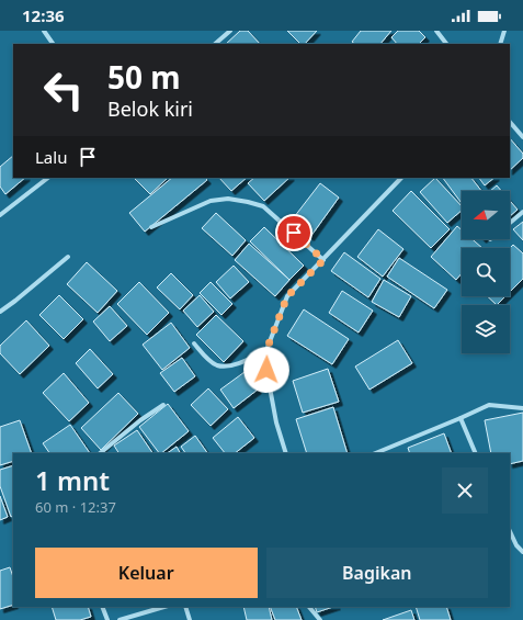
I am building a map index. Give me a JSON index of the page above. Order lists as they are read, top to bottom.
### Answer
{
  "north": "left",
  "page": {
    "status": "12:36",
    "turn": ["50 m", "Belok kiri"],
    "then": "Lalu",
    "heading": ["1 mnt", "60 m · 12:37"],
    "buttons": ["Keluar", "Bagikan"]
  }
}
